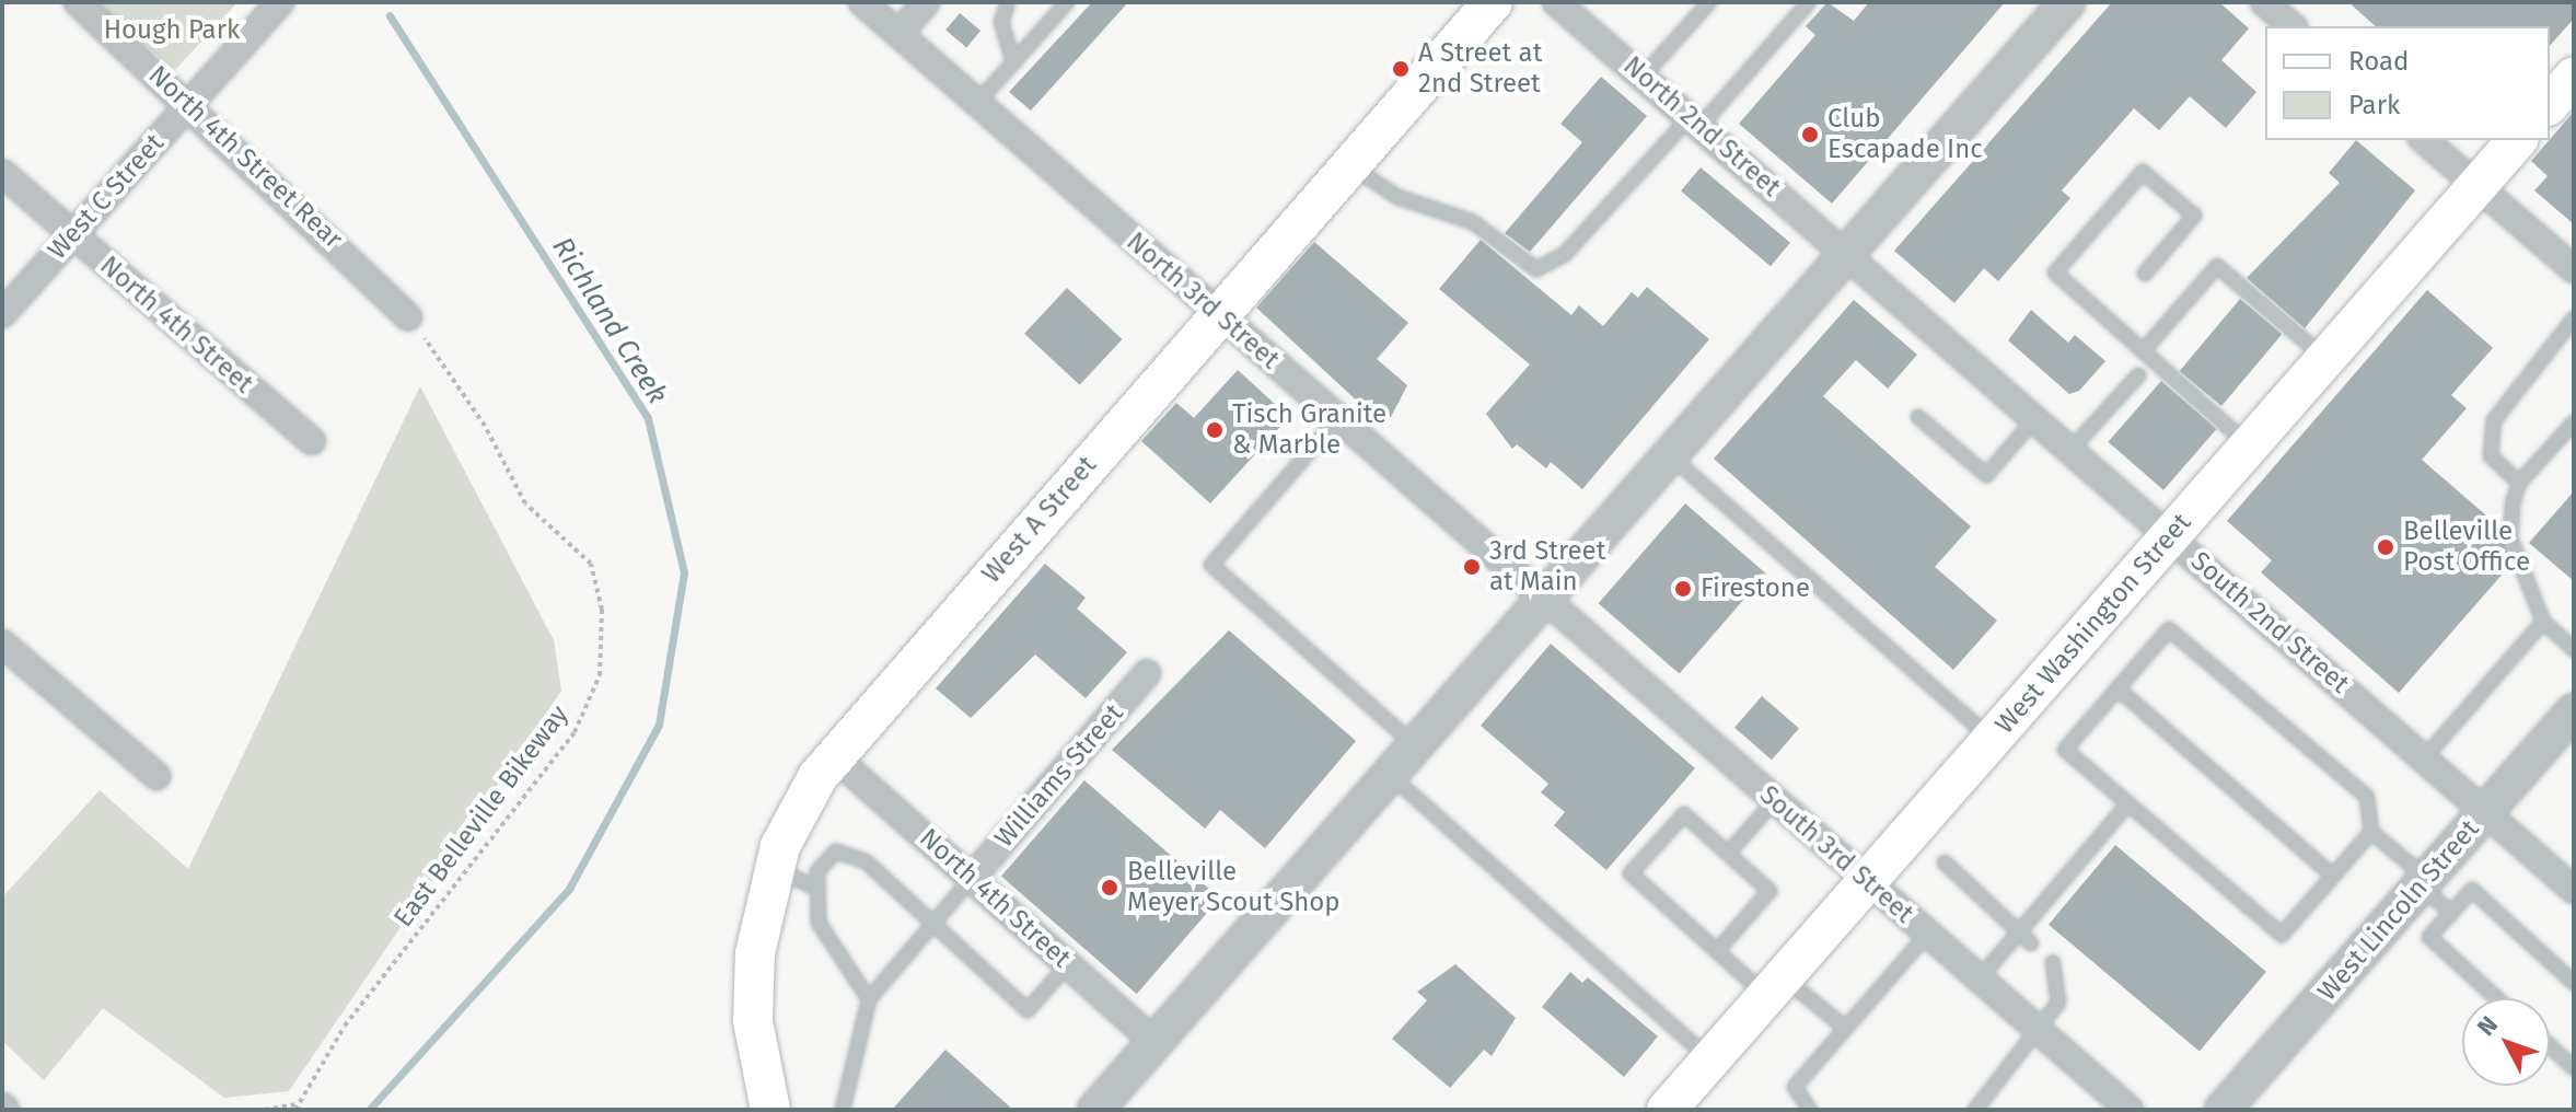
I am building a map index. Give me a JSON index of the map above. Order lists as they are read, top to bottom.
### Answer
{
  "streets": {
    "main road": ["West A Street", "West Washington Street"],
    "street": [
      "North 2nd Street",
      "North 4th Street Rear",
      "West C Street",
      "North 3rd Street",
      "North 4th Street",
      "South 2nd Street",
      "Williams Street",
      "South 3rd Street",
      "West Lincoln Street"
    ],
    "path": ["East Belleville Bikeway"]
  },
  "crossings": [
    ["North 2nd Street", "South 2nd Street"],
    ["North 4th Street Rear", "West C Street"],
    ["North 4th Street Rear", "East Belleville Bikeway"],
    ["West C Street", "North 4th Street"],
    ["North 3rd Street", "West A Street"],
    ["North 3rd Street", "South 3rd Street"],
    ["North 4th Street", "West A Street"],
    ["North 4th Street", "Williams Street"],
    ["South 2nd Street", "West Washington Street"],
    ["South 2nd Street", "West Lincoln Street"],
    ["West Washington Street", "South 3rd Street"]
  ],
  "water": ["Richland Creek"],
  "parks": ["Hough Park"],
  "places": [
    "A Street at 2nd Street",
    "Club Escapade Inc",
    "Tisch Granite & Marble",
    "Belleville Post Office",
    "3rd Street at Main",
    "Firestone",
    "Belleville Meyer Scout Shop"
  ],
  "legend": ["Road", "Park"],
  "north": "top left"
}
